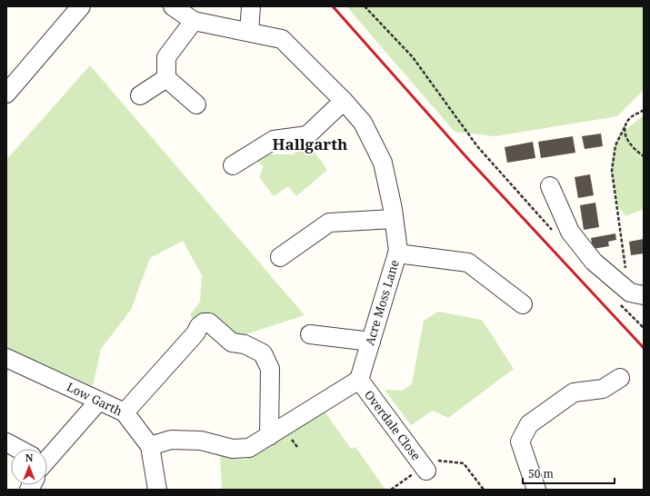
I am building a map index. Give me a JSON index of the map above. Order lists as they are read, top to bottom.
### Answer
{
  "streets": {
    "street": ["Acre Moss Lane", "Low Garth", "Overdale Close"]
  },
  "crossings": [
    ["Acre Moss Lane", "Overdale Close"]
  ],
  "districts": ["Hallgarth"],
  "scale_bar": "50 m",
  "north": "top"
}
